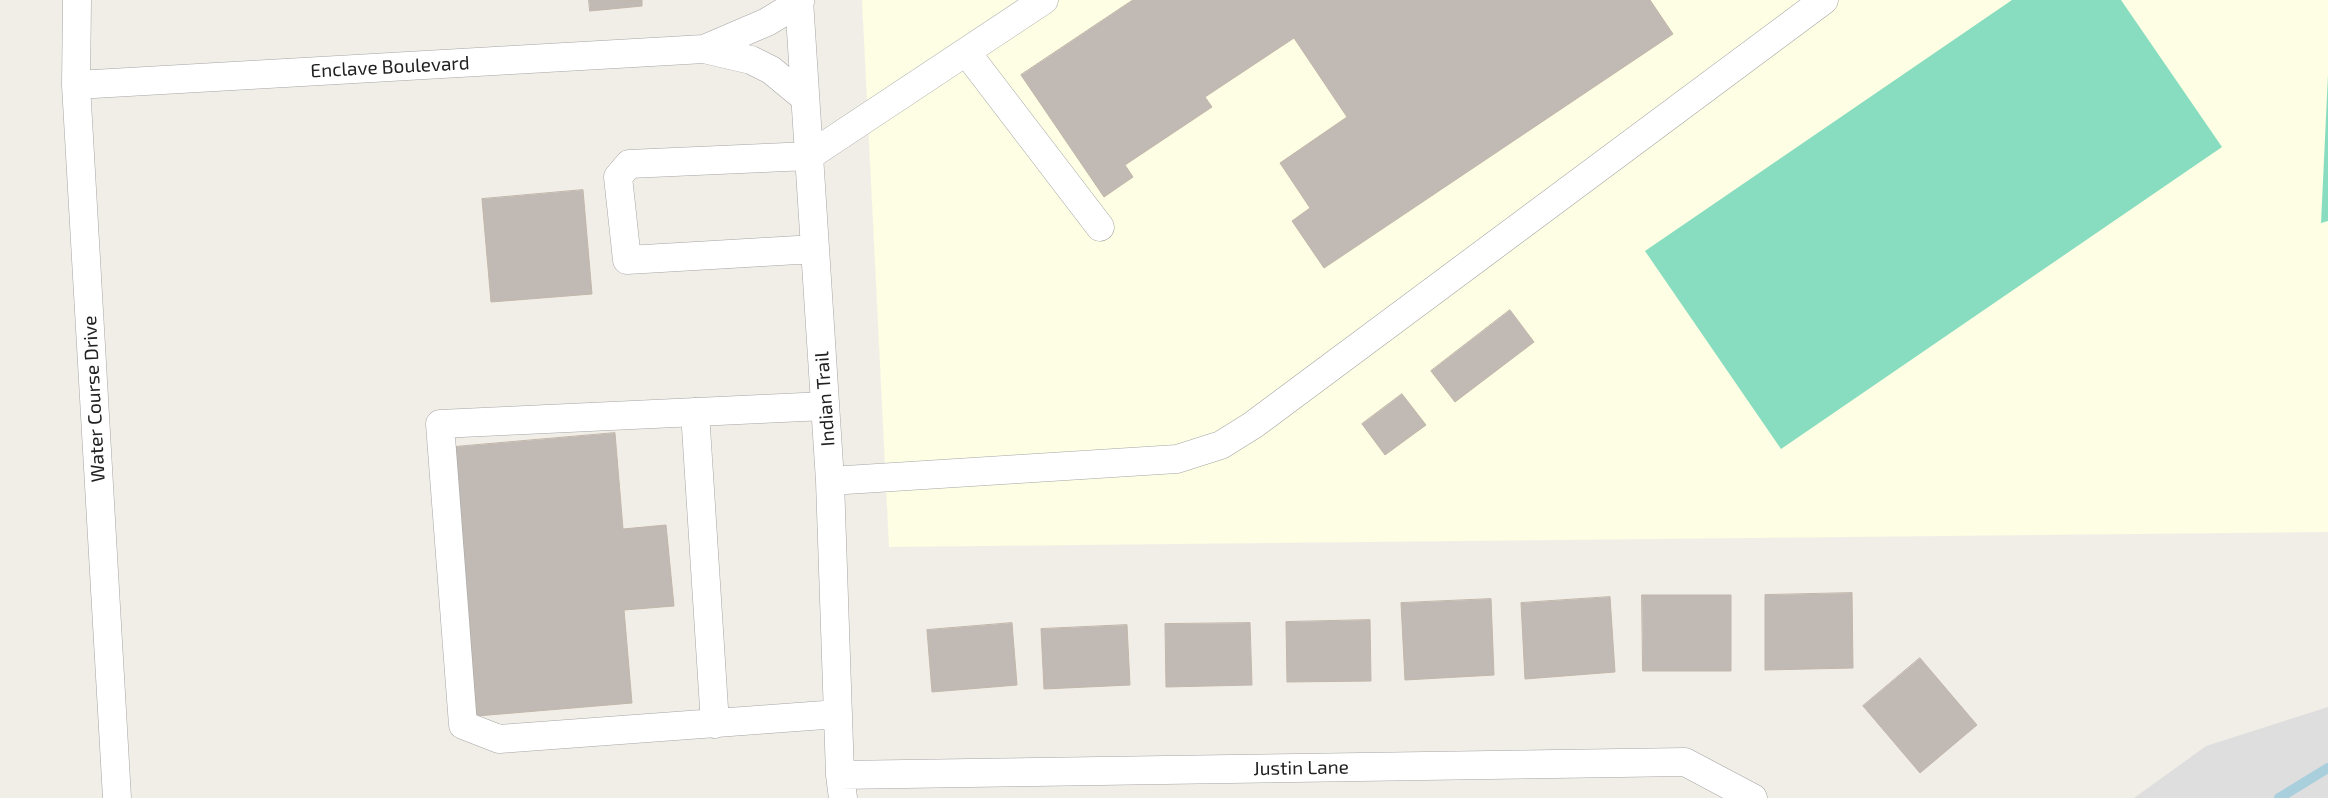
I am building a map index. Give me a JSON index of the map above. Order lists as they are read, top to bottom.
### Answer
{
  "streets": {
    "street": [
      "Enclave Boulevard",
      "Water Course Drive",
      "Indian Trail",
      "Justin Lane"
    ]
  },
  "crossings": [
    ["Enclave Boulevard", "Water Course Drive"],
    ["Enclave Boulevard", "Indian Trail"],
    ["Indian Trail", "Justin Lane"]
  ]
}
